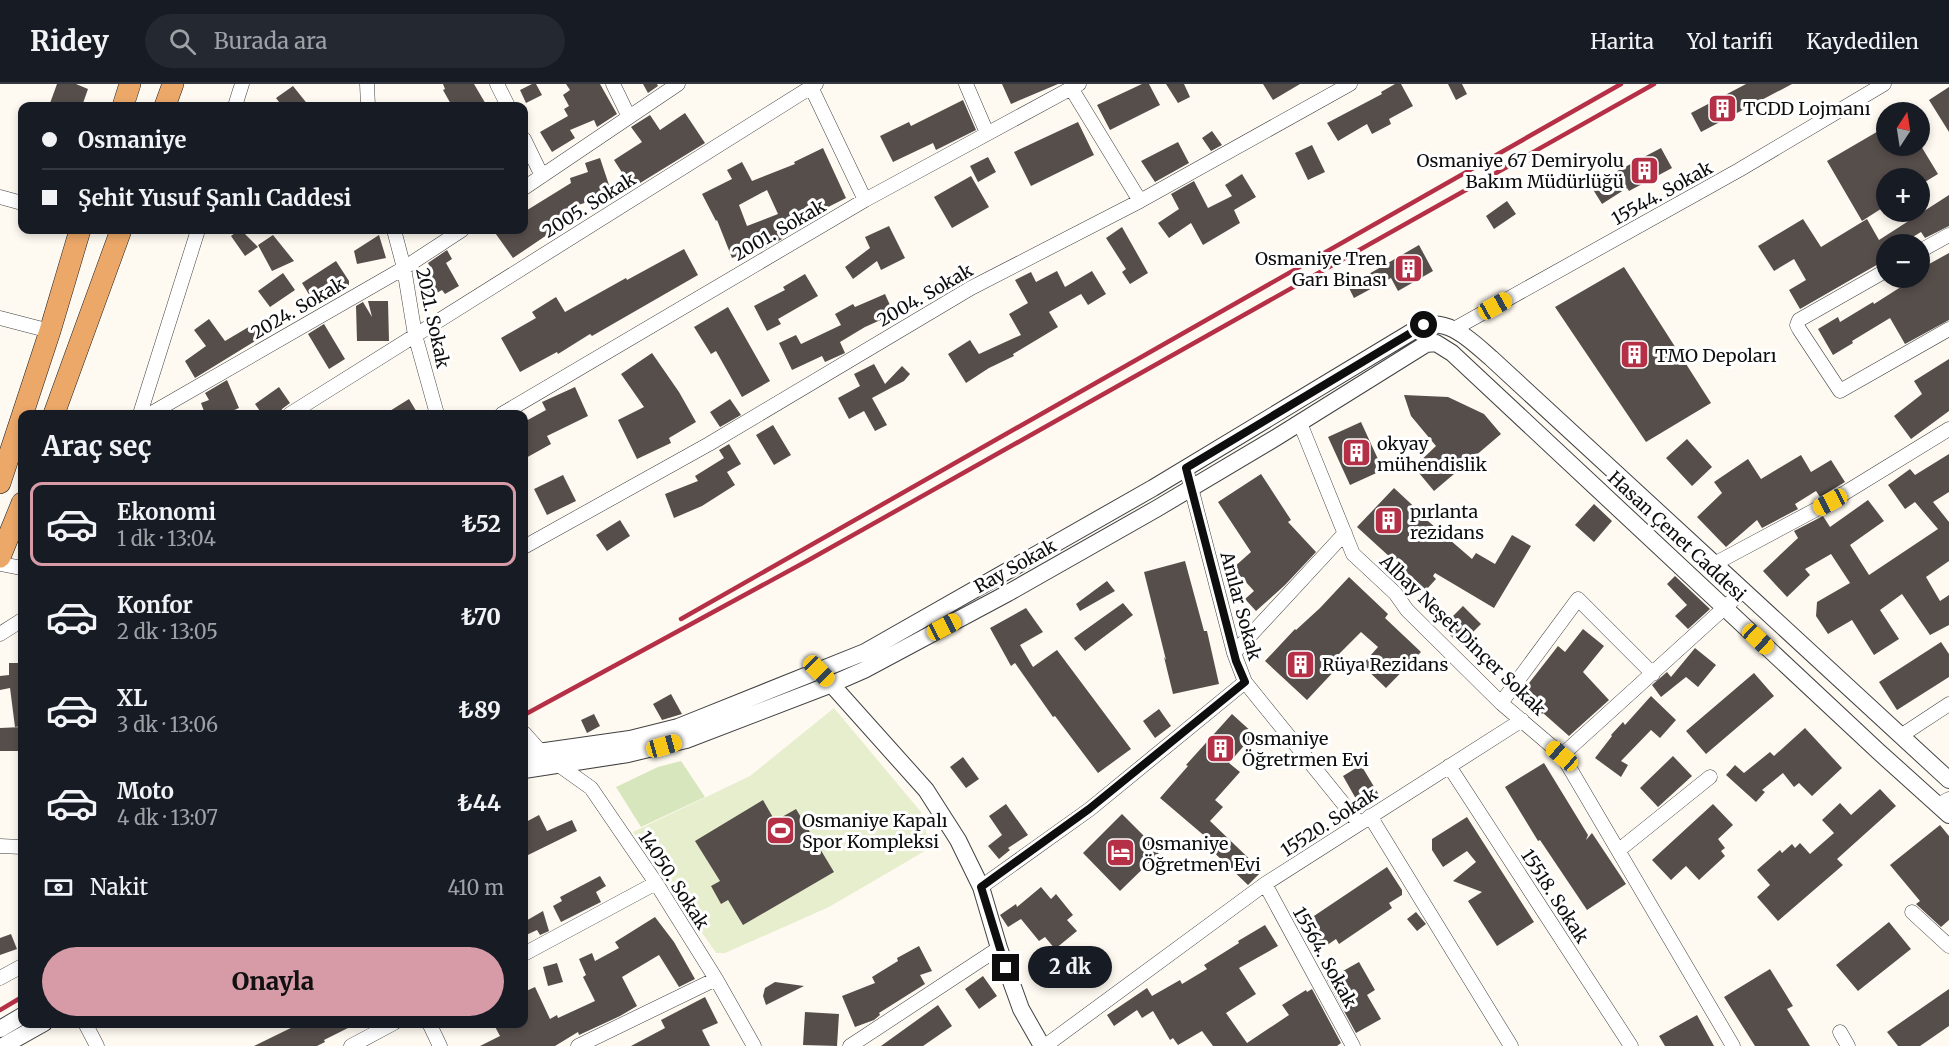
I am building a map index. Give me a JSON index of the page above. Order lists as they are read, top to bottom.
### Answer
{
  "streets": {
    "street": [
      "15544. Sokak",
      "2005. Sokak",
      "2001. Sokak",
      "2004. Sokak",
      "2024. Sokak",
      "2021. Sokak",
      "Hasan Çenet Caddesi",
      "Ray Sokak",
      "Anılar Sokak",
      "Albay Neşet Dinçer Sokak",
      "15520. Sokak",
      "14050. Sokak",
      "15518. Sokak",
      "15564. Sokak"
    ]
  },
  "crossings": [
    ["2005. Sokak", "2021. Sokak"],
    ["2024. Sokak", "2021. Sokak"],
    ["Hasan Çenet Caddesi", "Ray Sokak"],
    ["Ray Sokak", "Anılar Sokak"],
    ["Ray Sokak", "Albay Neşet Dinçer Sokak"],
    ["Ray Sokak", "14050. Sokak"],
    ["Anılar Sokak", "15520. Sokak"],
    ["Albay Neşet Dinçer Sokak", "15520. Sokak"],
    ["15520. Sokak", "15518. Sokak"],
    ["15520. Sokak", "15564. Sokak"]
  ],
  "places": {
    "building": [
      "TCDD Lojmanı",
      "Osmaniye 67 Demiryolu Bakım Müdürlüğü",
      "Osmaniye Tren Garı Binası",
      "TMO Depoları",
      "okyay mühendislik",
      "pırlanta rezidans",
      "Rüya Rezidans",
      "Osmaniye Öğretrmen Evi"
    ],
    "sports": ["Osmaniye Kapalı Spor Kompleksi"],
    "hotel": ["Osmaniye Öğretmen Evi"]
  },
  "north": "top",
  "page": {
    "header": "Ridey",
    "search": "Burada ara",
    "nav": ["Harita", "Yol tarifi", "Kaydedilen"],
    "map_buttons": ["+", "−"],
    "banner": ["Osmaniye", "Şehit Yusuf Şanlı Caddesi"],
    "heading": "Araç seç",
    "list": [
      {
        "name": "Ekonomi",
        "note": "1 dk · 13:04",
        "value": "₺52"
      },
      {
        "name": "Konfor",
        "note": "2 dk · 13:05",
        "value": "₺70"
      },
      {
        "name": "XL",
        "note": "3 dk · 13:06",
        "value": "₺89"
      },
      {
        "name": "Moto",
        "note": "4 dk · 13:07",
        "value": "₺44"
      }
    ],
    "pay": ["Nakit", "410 m"],
    "buttons": "Onayla",
    "bubble": "2 dk"
  }
}
